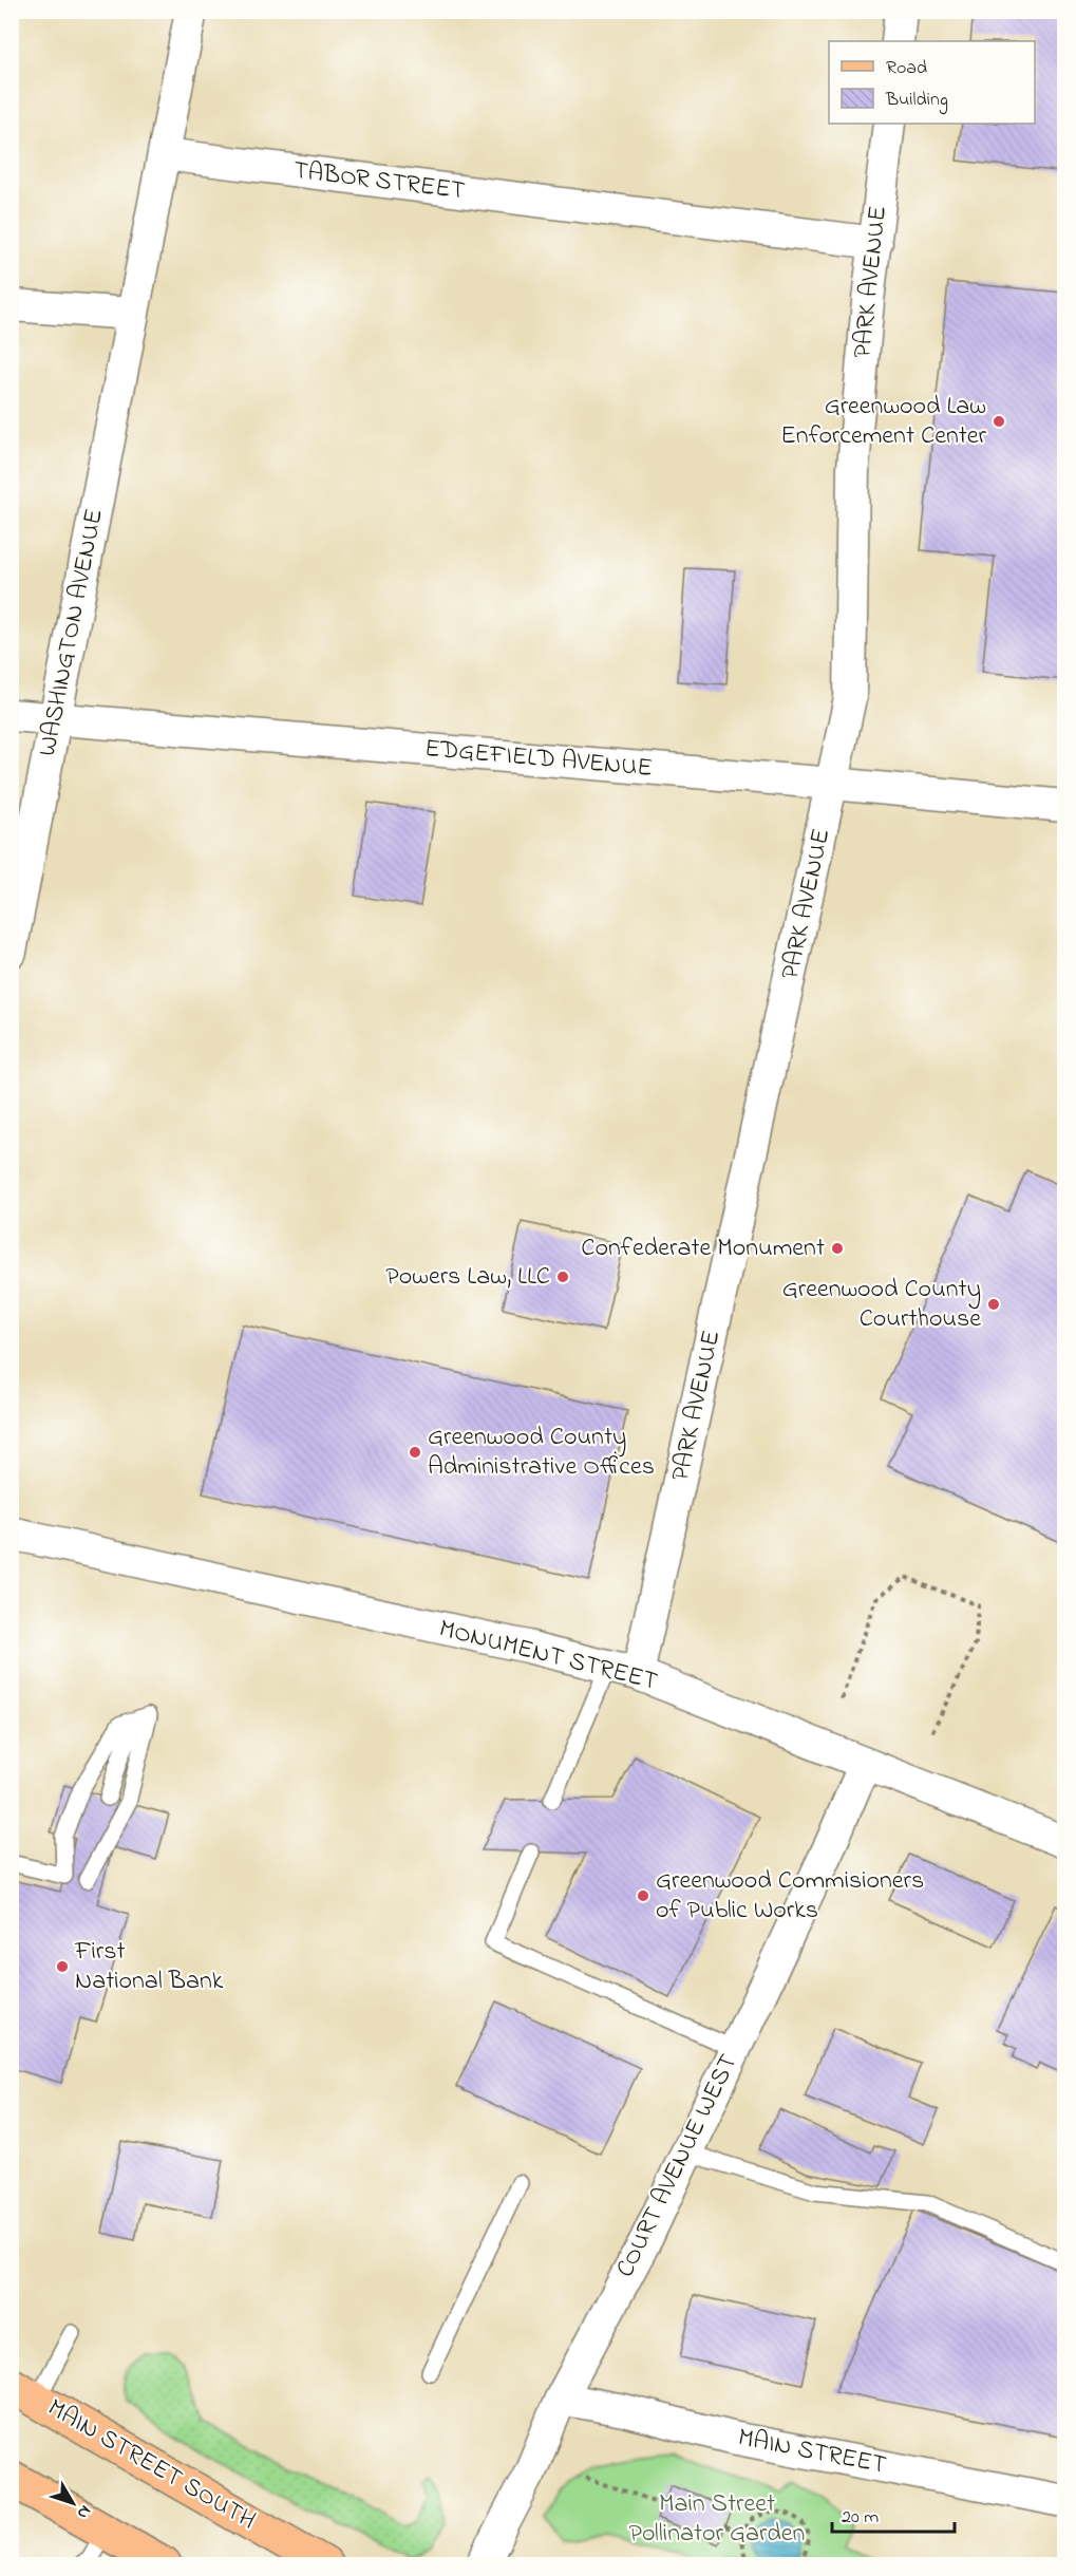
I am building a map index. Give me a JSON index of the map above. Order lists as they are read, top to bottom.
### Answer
{
  "streets": {
    "main road": ["MAIN STREET SOUTH"],
    "street": [
      "TABOR STREET",
      "PARK AVENUE",
      "WASHINGTON AVENUE",
      "EDGEFIELD AVENUE",
      "MONUMENT STREET",
      "COURT AVENUE WEST",
      "MAIN STREET"
    ]
  },
  "crossings": [
    ["TABOR STREET", "PARK AVENUE"],
    ["PARK AVENUE", "EDGEFIELD AVENUE"],
    ["PARK AVENUE", "MONUMENT STREET"],
    ["WASHINGTON AVENUE", "EDGEFIELD AVENUE"],
    ["MONUMENT STREET", "COURT AVENUE WEST"],
    ["COURT AVENUE WEST", "MAIN STREET"]
  ],
  "parks": ["Main Street Pollinator Garden"],
  "places": [
    "Greenwood Law Enforcement Center",
    "Confederate Monument",
    "Powers Law, LLC",
    "Greenwood County Courthouse",
    "Greenwood County Administrative Offices",
    "Greenwood Commisioners of Public Works",
    "First National Bank"
  ],
  "legend": ["Road", "Building"],
  "scale_bar": "20 m",
  "north": "bottom right"
}
